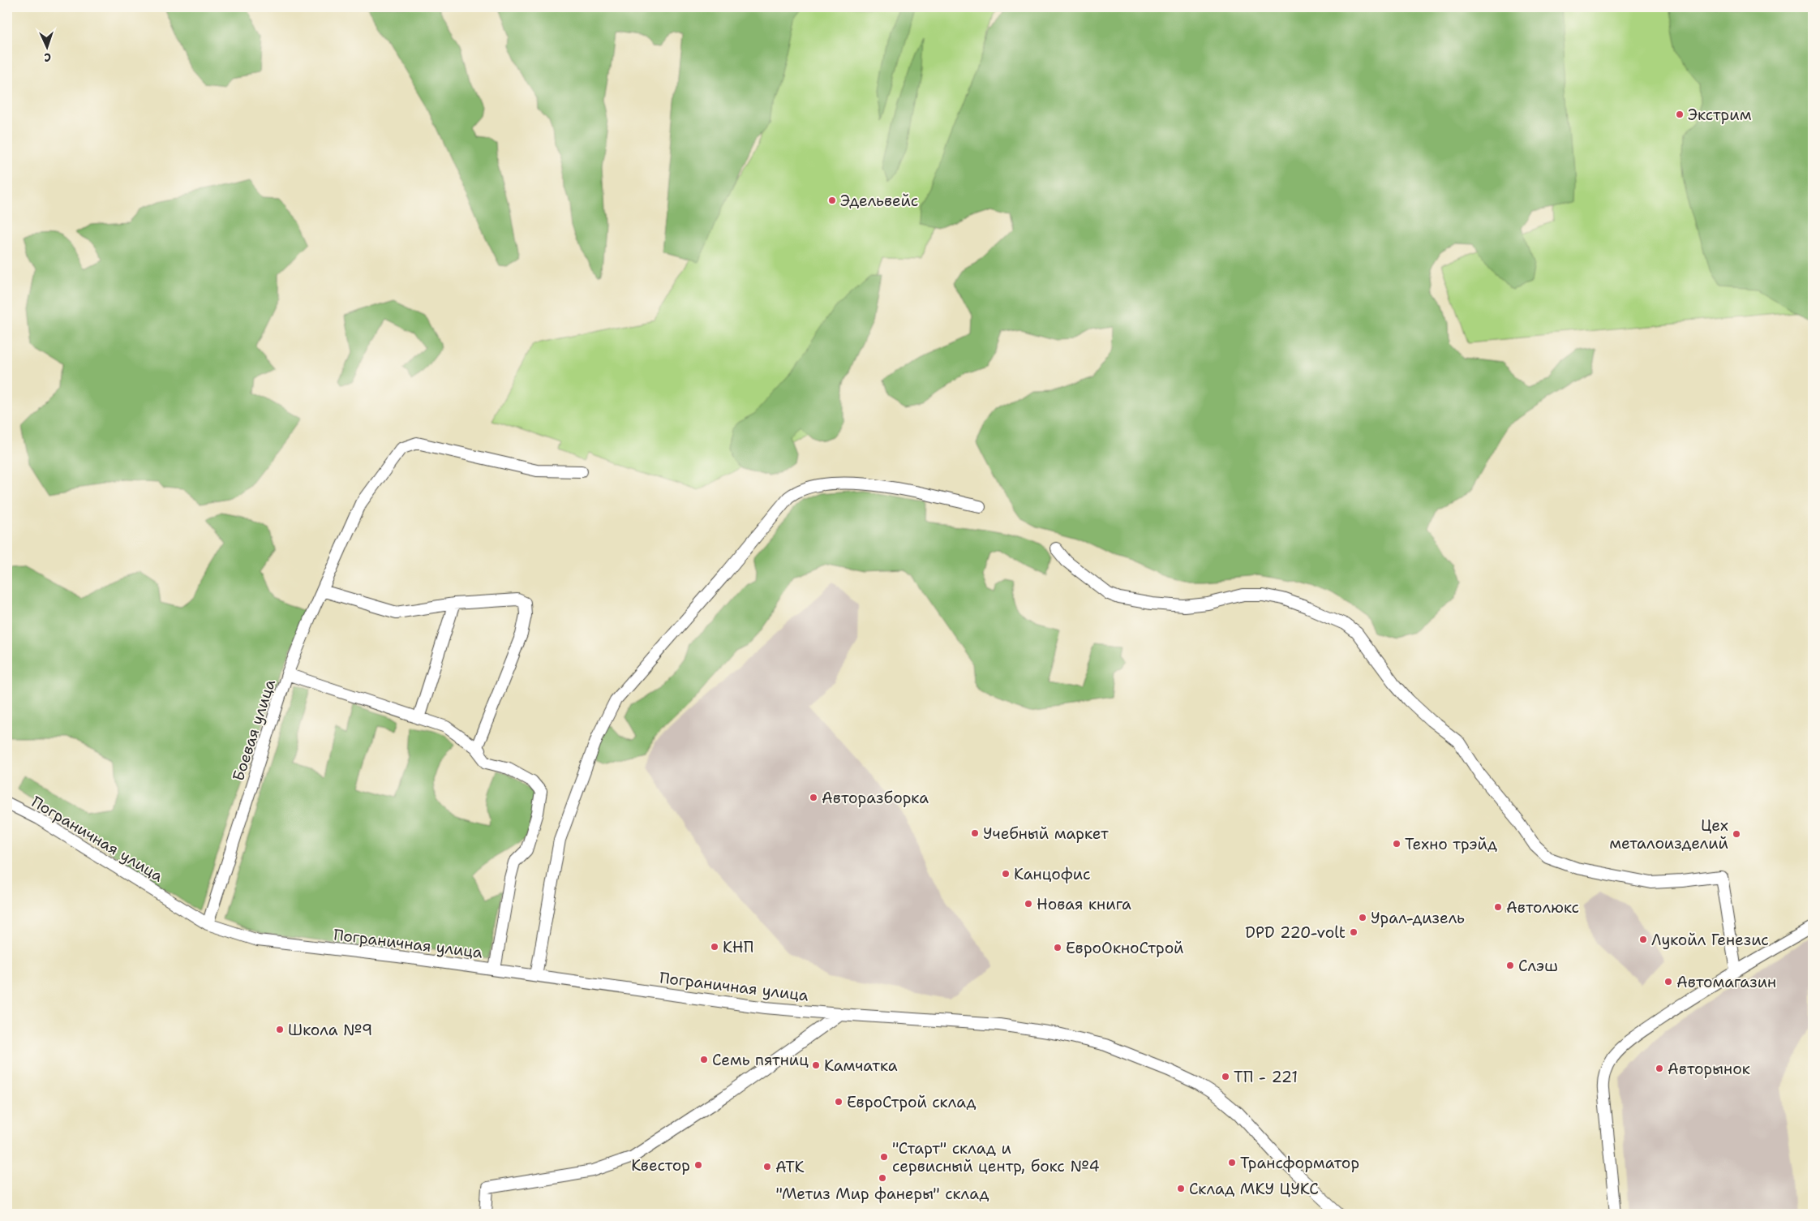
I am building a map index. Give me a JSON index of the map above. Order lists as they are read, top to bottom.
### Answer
{
  "streets": {
    "street": ["Боевая улица", "Пограничная улица"]
  },
  "crossings": [
    ["Боевая улица", "Пограничная улица"]
  ],
  "places": [
    "Экстрим",
    "Эдельвейс",
    "Авторазборка",
    "Учебный маркет",
    "Цех металоизделий",
    "Техно трэйд",
    "Канцофис",
    "Новая книга",
    "Автолюкс",
    "Урал-дизель",
    "DPD 220-volt",
    "Лукойл Генезис",
    "КНП",
    "ЕвроОкноСтрой",
    "Слэш",
    "Автомагазин",
    "Школа №9",
    "Семь пятниц",
    "Камчатка",
    "Авторынок",
    "ТП - 221",
    "ЕвроСтрой склад",
    "\"Старт\" склад и сервисный центр, бокс №4",
    "Трансформатор",
    "Квестор",
    "АТК",
    "\"Метиз Мир фанеры\" склад",
    "Склад МКУ ЦУКС"
  ],
  "north": "bottom"
}
